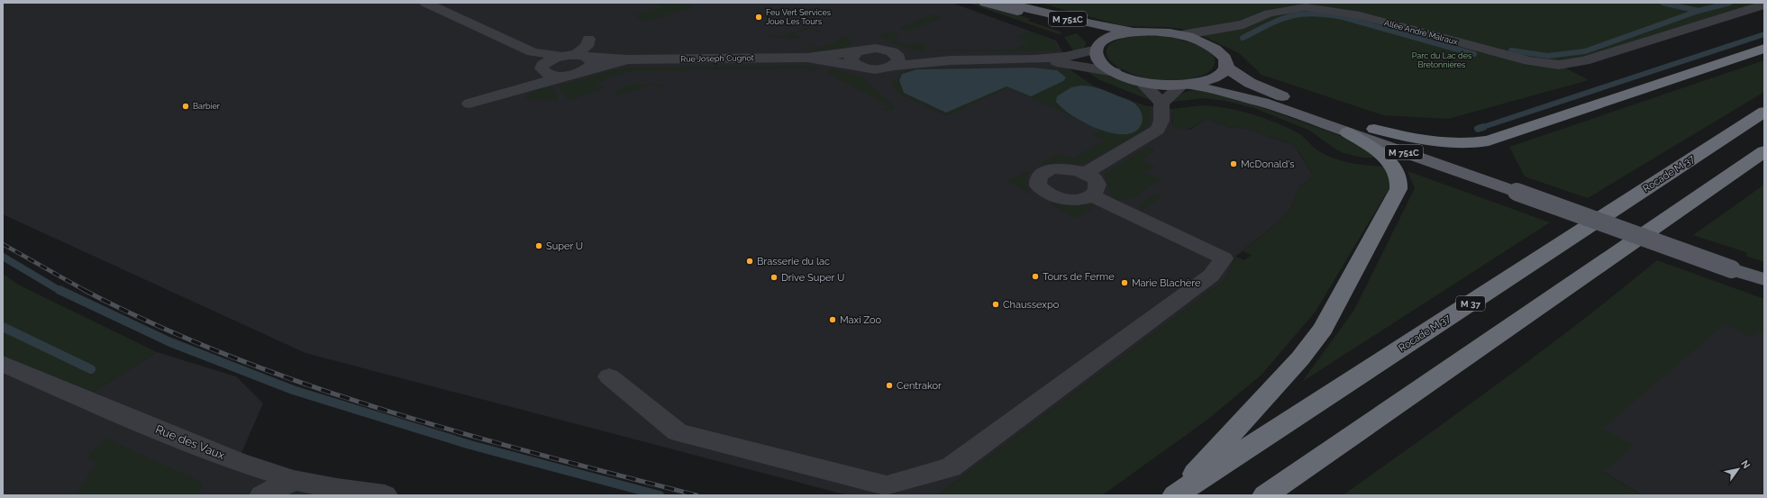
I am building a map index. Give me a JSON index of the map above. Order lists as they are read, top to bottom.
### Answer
{
  "streets": {
    "highway": ["Rocade M 37", "M 37"],
    "main road": ["M 751C"],
    "street": ["Allée André Malraux", "Rue Joseph Cugnot", "Rue des Vaux"]
  },
  "crossings": [
    ["M 751C", "Allée André Malraux"],
    ["M 751C", "M 37"],
    ["Rocade M 37", "M 37"]
  ],
  "parks": ["Parc du Lac des Bretonnières"],
  "places": [
    "Feu Vert Services Joue Les Tours",
    "Barbier",
    "McDonald's",
    "Super U",
    "Brasserie du lac",
    "Tours de Ferme",
    "Drive Super U",
    "Marie Blachère",
    "Chaussexpo",
    "Maxi Zoo",
    "Centrakor"
  ],
  "north": "top right"
}
